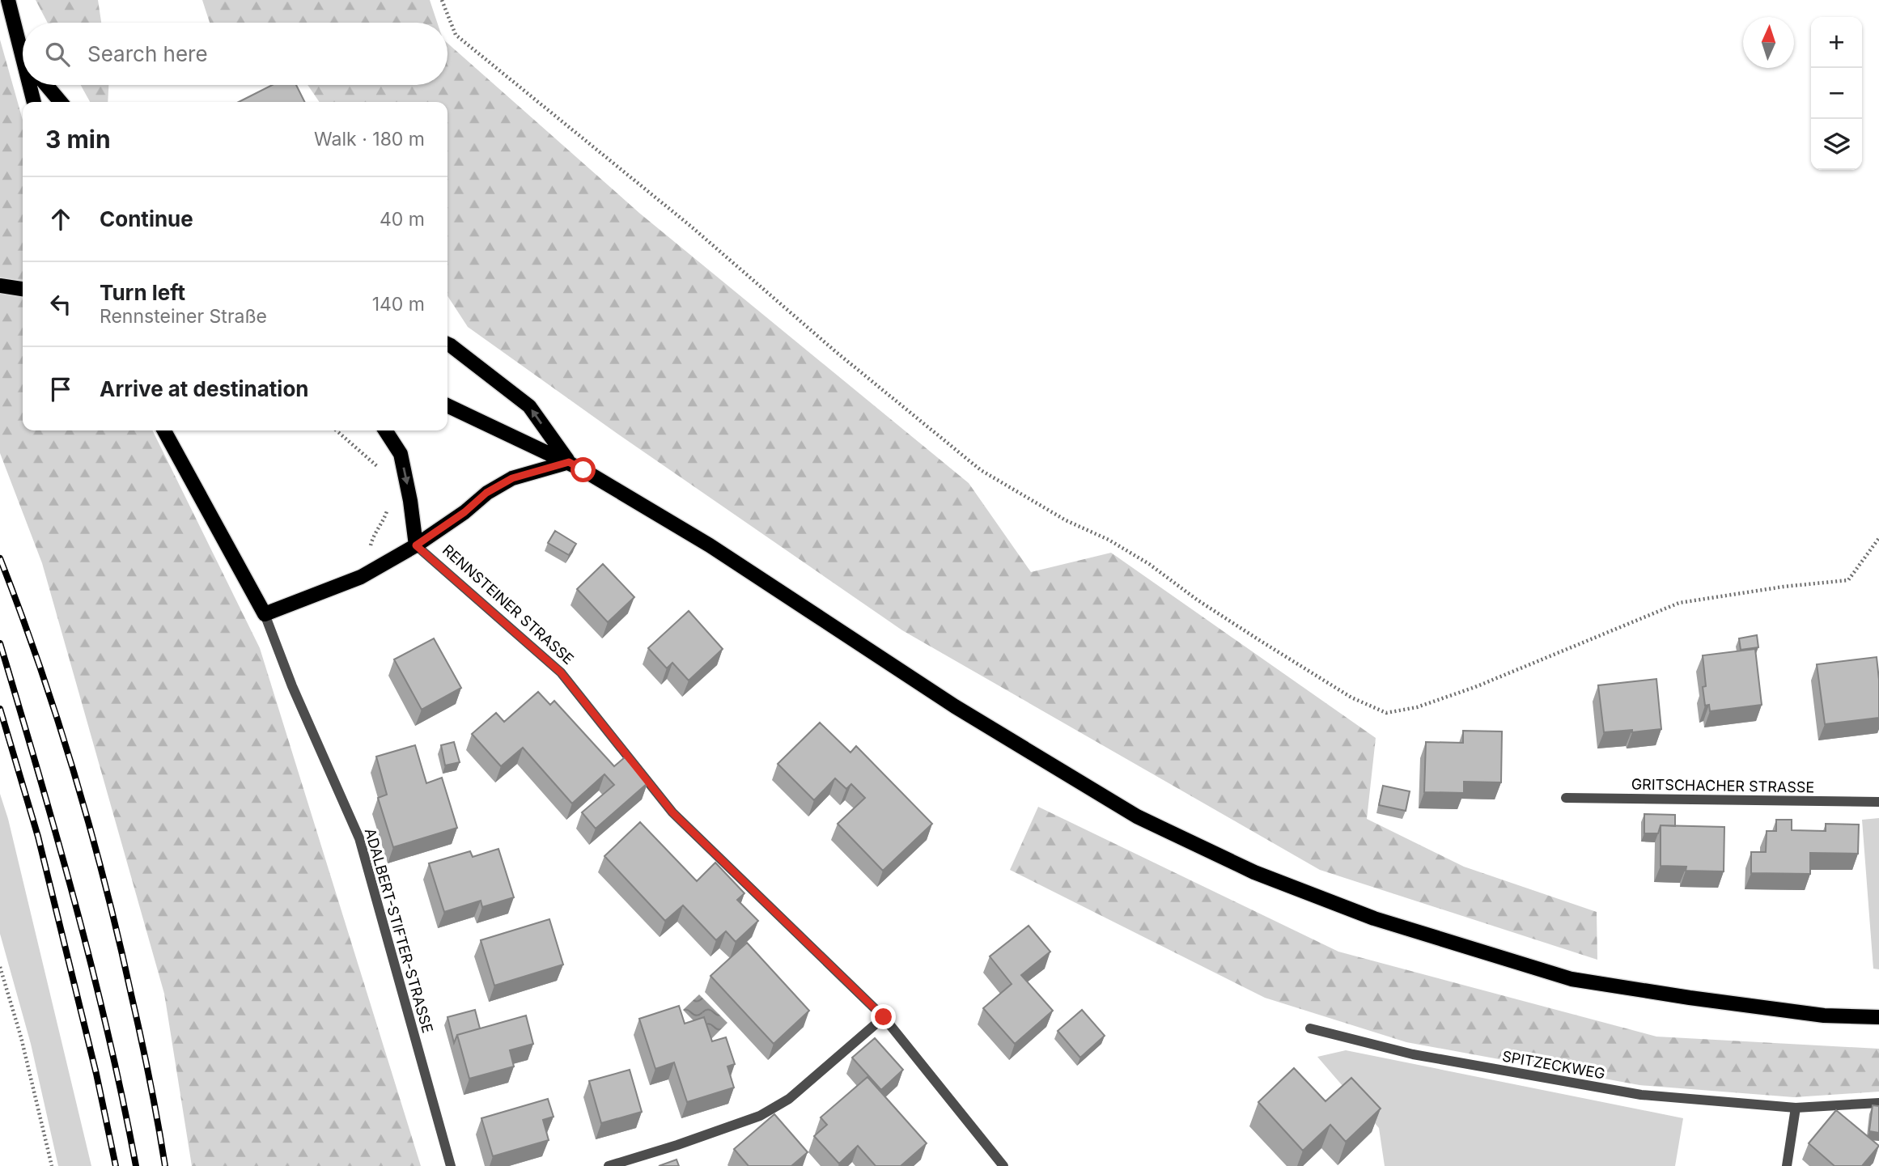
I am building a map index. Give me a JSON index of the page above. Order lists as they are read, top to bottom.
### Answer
{
  "streets": {
    "street": [
      "RENNSTEINER STRASSE",
      "GRITSCHACHER STRASSE",
      "ADALBERT-STIFTER-STRASSE",
      "SPITZECKWEG"
    ]
  },
  "north": "top",
  "page": {
    "map_buttons": ["+", "−"],
    "search": "Search here",
    "heading": ["3 min", "Walk · 180 m"],
    "list": [
      ["Continue", "40 m"],
      ["Turn left", "Rennsteiner Straße", "140 m"],
      "Arrive at destination"
    ]
  }
}
